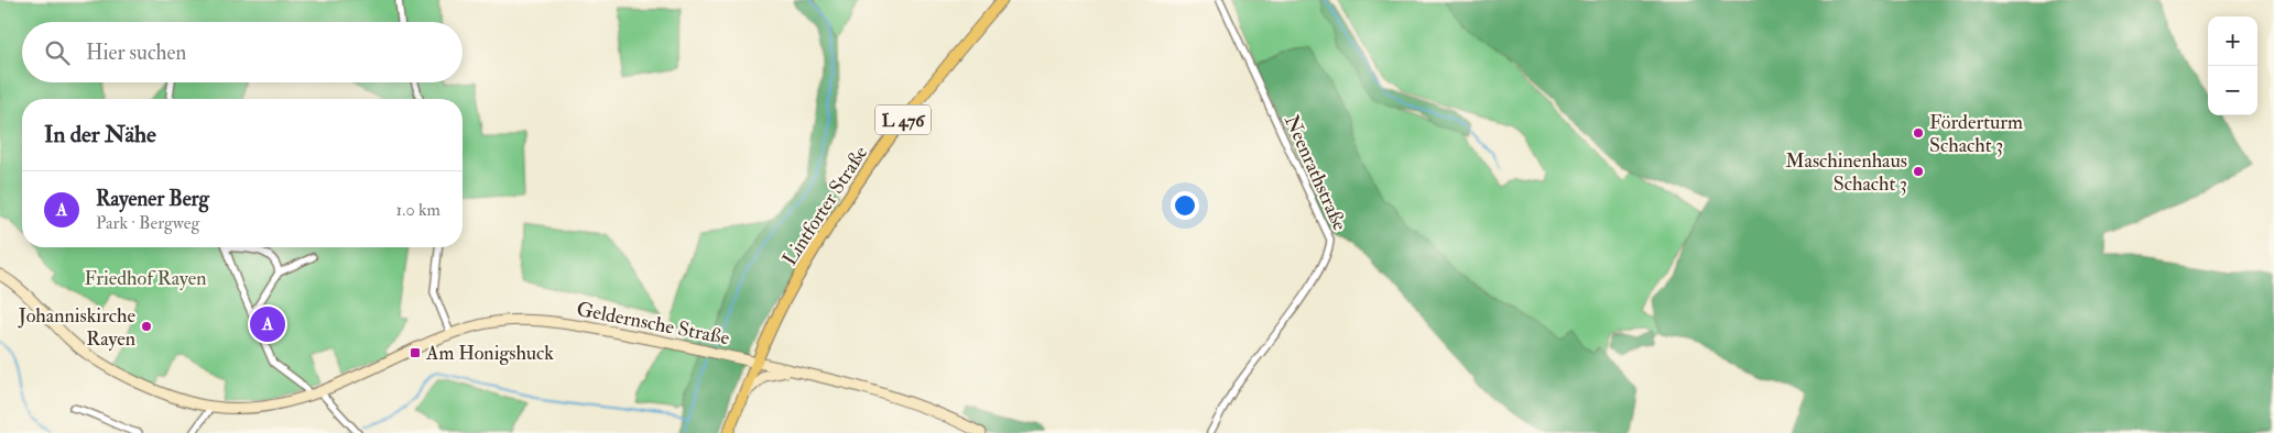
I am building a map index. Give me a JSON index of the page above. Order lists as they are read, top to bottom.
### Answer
{
  "streets": {
    "main road": ["L 476", "Lintforter Straße", "Geldernsche Straße"],
    "street": ["Neenrathstraße"]
  },
  "crossings": [
    ["Lintforter Straße", "Geldernsche Straße"]
  ],
  "parks": ["Friedhof Rayen"],
  "places": {
    "other": ["Förderturm Schacht 3", "Maschinenhaus Schacht 3", "Johanniskirche Rayen"],
    "transit": ["Am Honigshuck"]
  },
  "page": {
    "map_buttons": ["+", "−"],
    "search": "Hier suchen",
    "heading": "In der Nähe",
    "list": [
      {
        "mark": "A",
        "name": "Rayener Berg",
        "note": "Park · Bergweg",
        "value": "1.0 km"
      }
    ],
    "pins": "A"
  }
}
